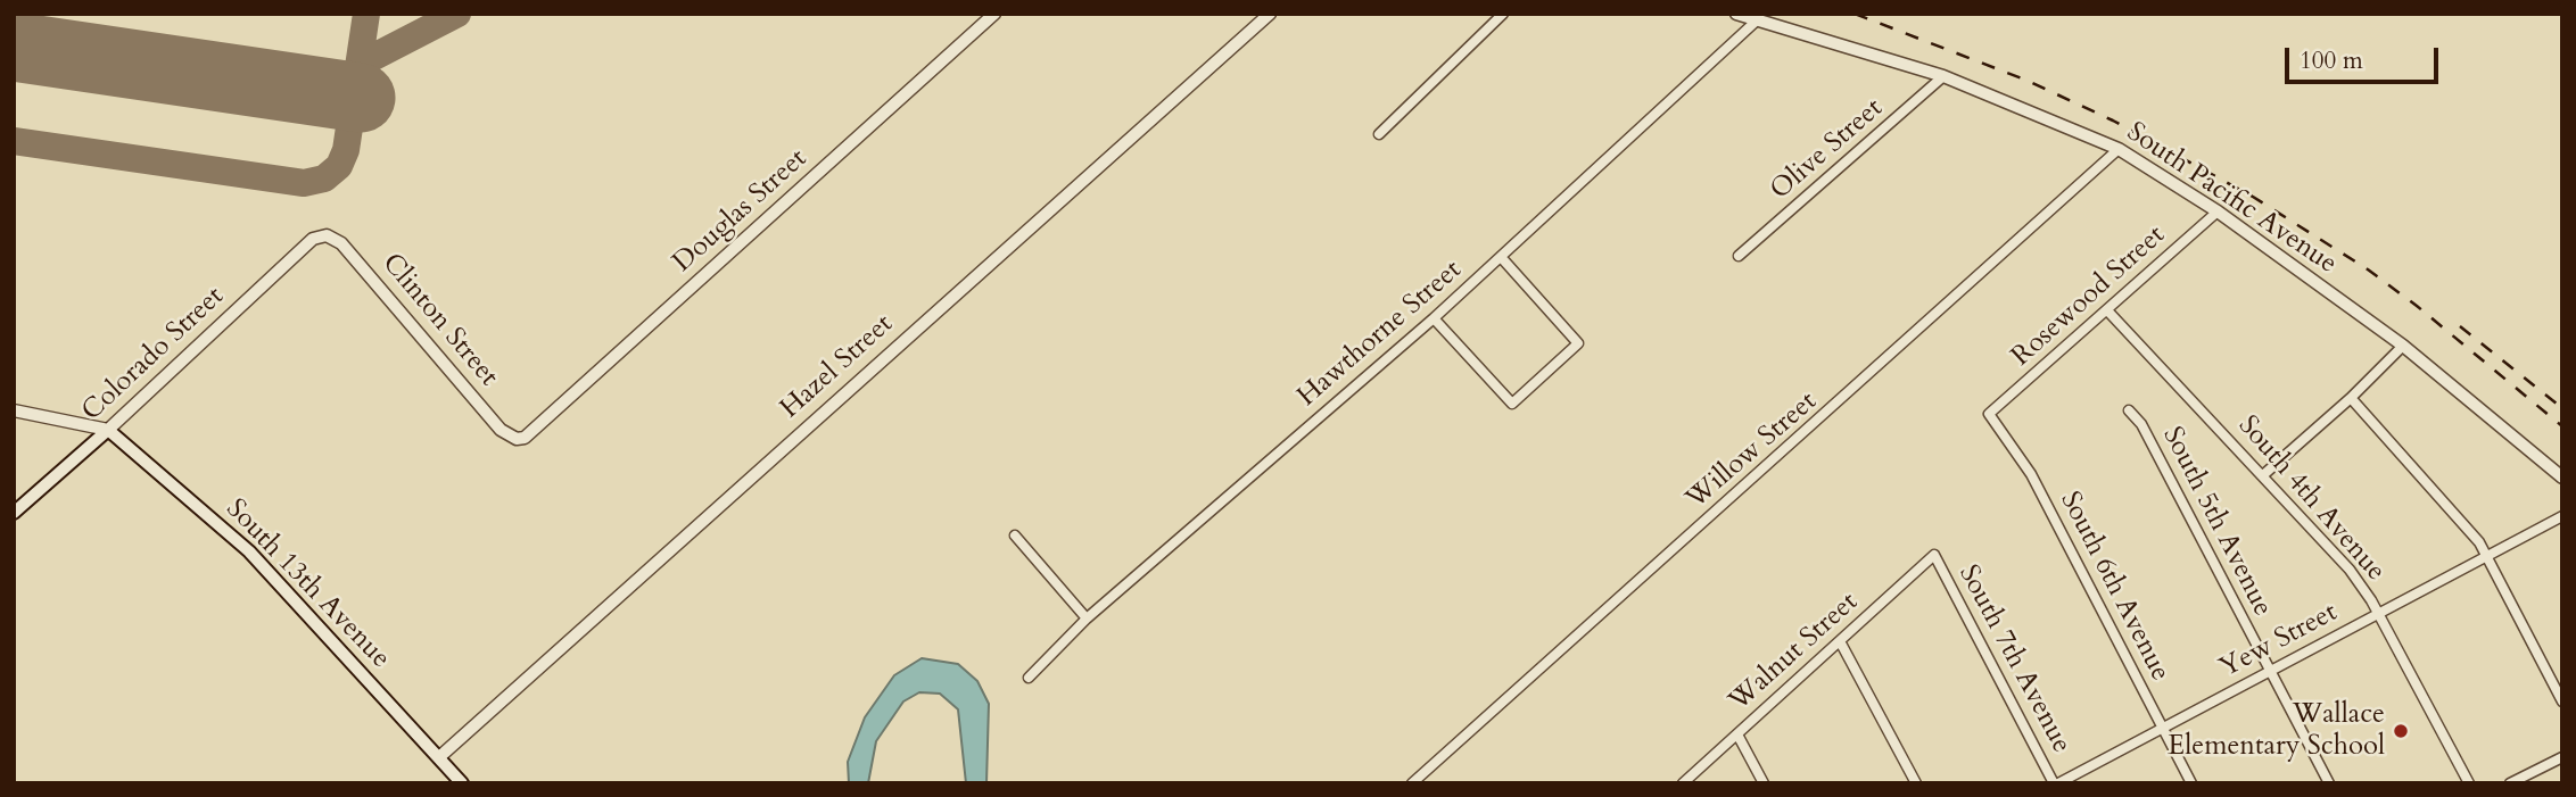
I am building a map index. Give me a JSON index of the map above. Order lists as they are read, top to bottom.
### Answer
{
  "streets": {
    "main road": ["Colorado Street", "South 13th Avenue"],
    "street": [
      "Olive Street",
      "South Pacific Avenue",
      "Douglas Street",
      "Rosewood Street",
      "Clinton Street",
      "Hawthorne Street",
      "Hazel Street",
      "Willow Street",
      "South 4th Avenue",
      "South 5th Avenue",
      "South 6th Avenue",
      "Yew Street",
      "Walnut Street",
      "South 7th Avenue"
    ]
  },
  "crossings": [
    ["Olive Street", "South Pacific Avenue"],
    ["South Pacific Avenue", "Rosewood Street"],
    ["South Pacific Avenue", "Hawthorne Street"],
    ["South Pacific Avenue", "Willow Street"],
    ["Douglas Street", "Clinton Street"],
    ["Rosewood Street", "South 4th Avenue"],
    ["Rosewood Street", "South 6th Avenue"],
    ["Clinton Street", "Colorado Street"],
    ["Colorado Street", "South 13th Avenue"],
    ["Hazel Street", "South 13th Avenue"],
    ["South 4th Avenue", "Yew Street"],
    ["South 5th Avenue", "Yew Street"],
    ["South 6th Avenue", "Yew Street"],
    ["Yew Street", "South 7th Avenue"],
    ["Walnut Street", "South 7th Avenue"]
  ],
  "places": ["Wallace Elementary School"],
  "scale_bar": "100 m"
}
